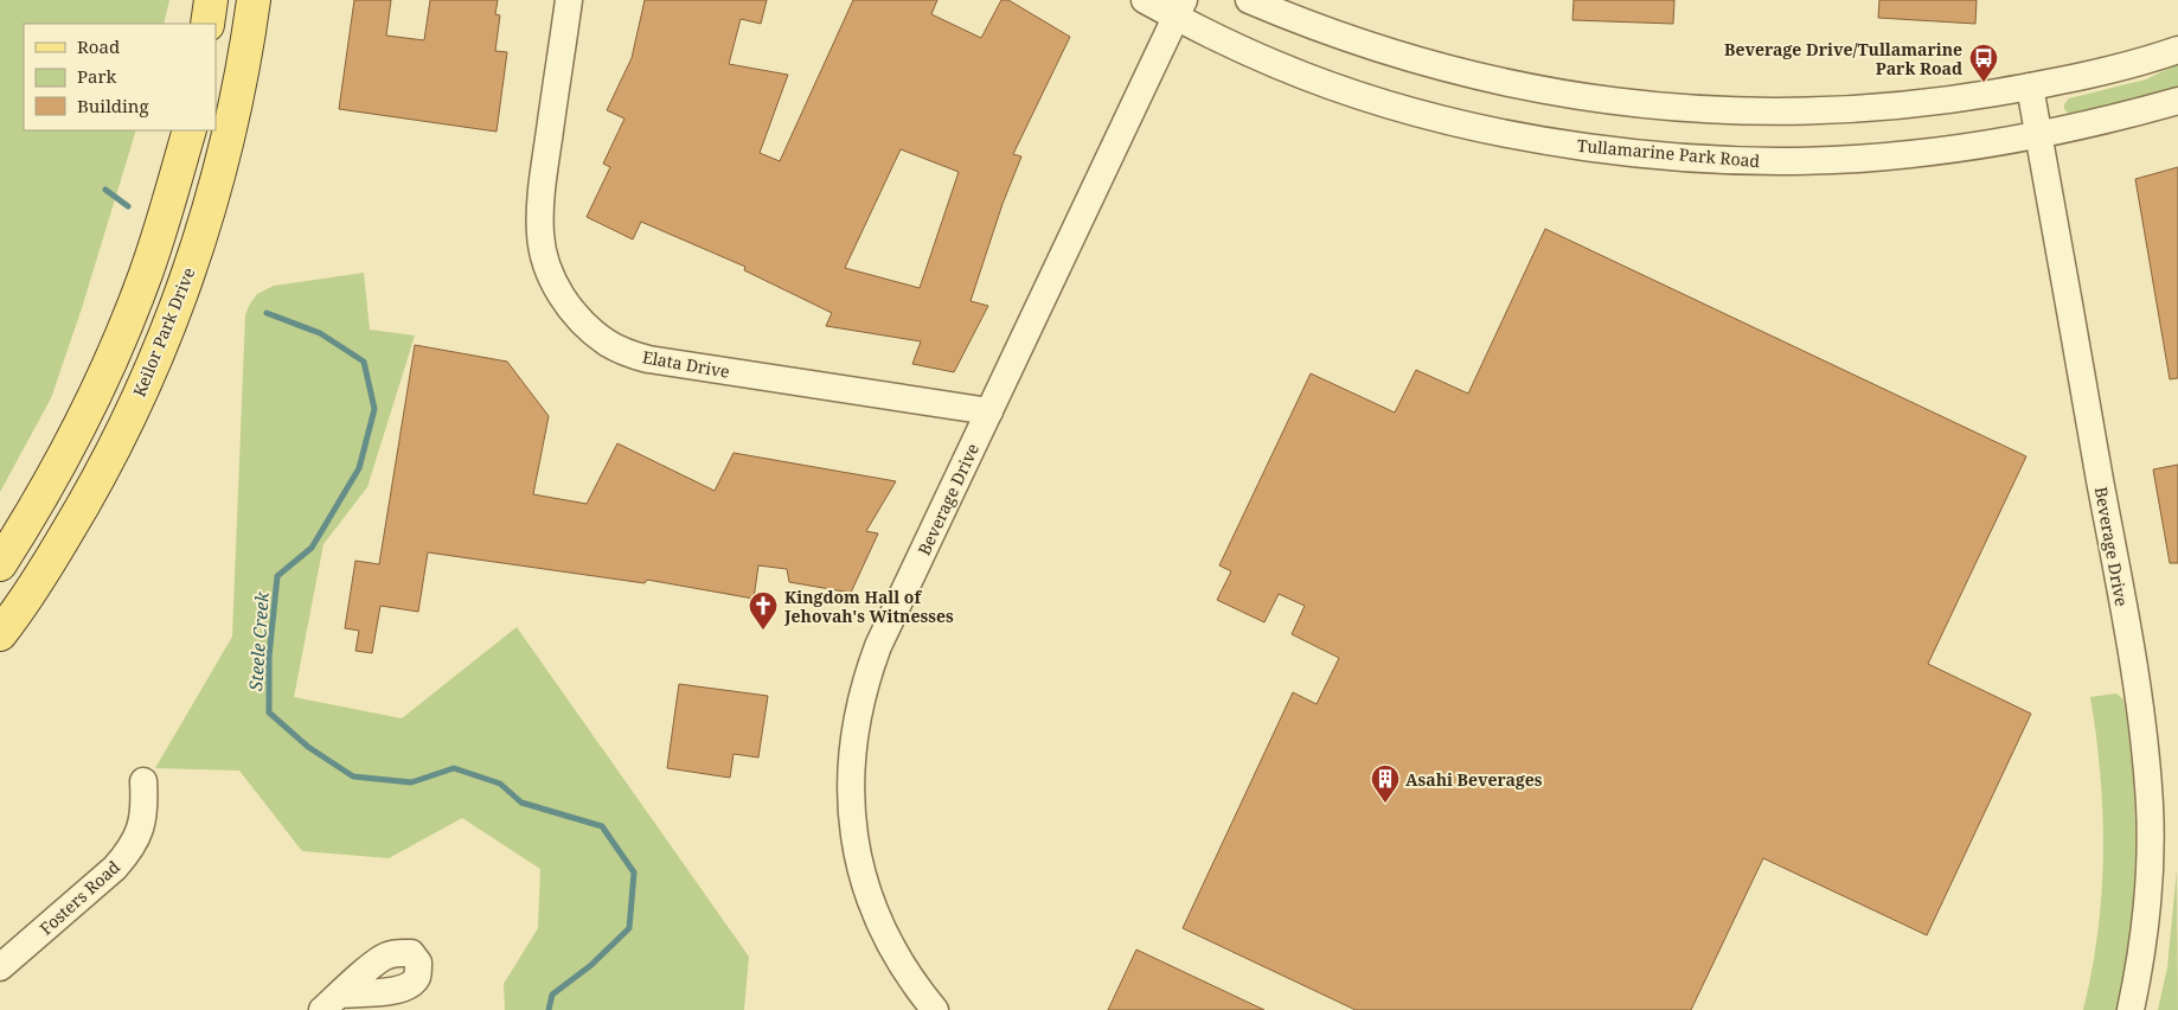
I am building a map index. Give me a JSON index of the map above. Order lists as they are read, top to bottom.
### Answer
{
  "streets": {
    "main road": ["Keilor Park Drive"],
    "street": [
      "Tullamarine Park Road",
      "Elata Drive",
      "Beverage Drive",
      "Fosters Road"
    ]
  },
  "crossings": [
    ["Tullamarine Park Road", "Beverage Drive"],
    ["Elata Drive", "Beverage Drive"]
  ],
  "water": ["Steele Creek"],
  "places": {
    "bus stop": ["Beverage Drive/Tullamarine Park Road"],
    "church": ["Kingdom Hall of Jehovah's Witnesses"],
    "building": ["Asahi Beverages"]
  },
  "legend": ["Road", "Park", "Building"]
}
